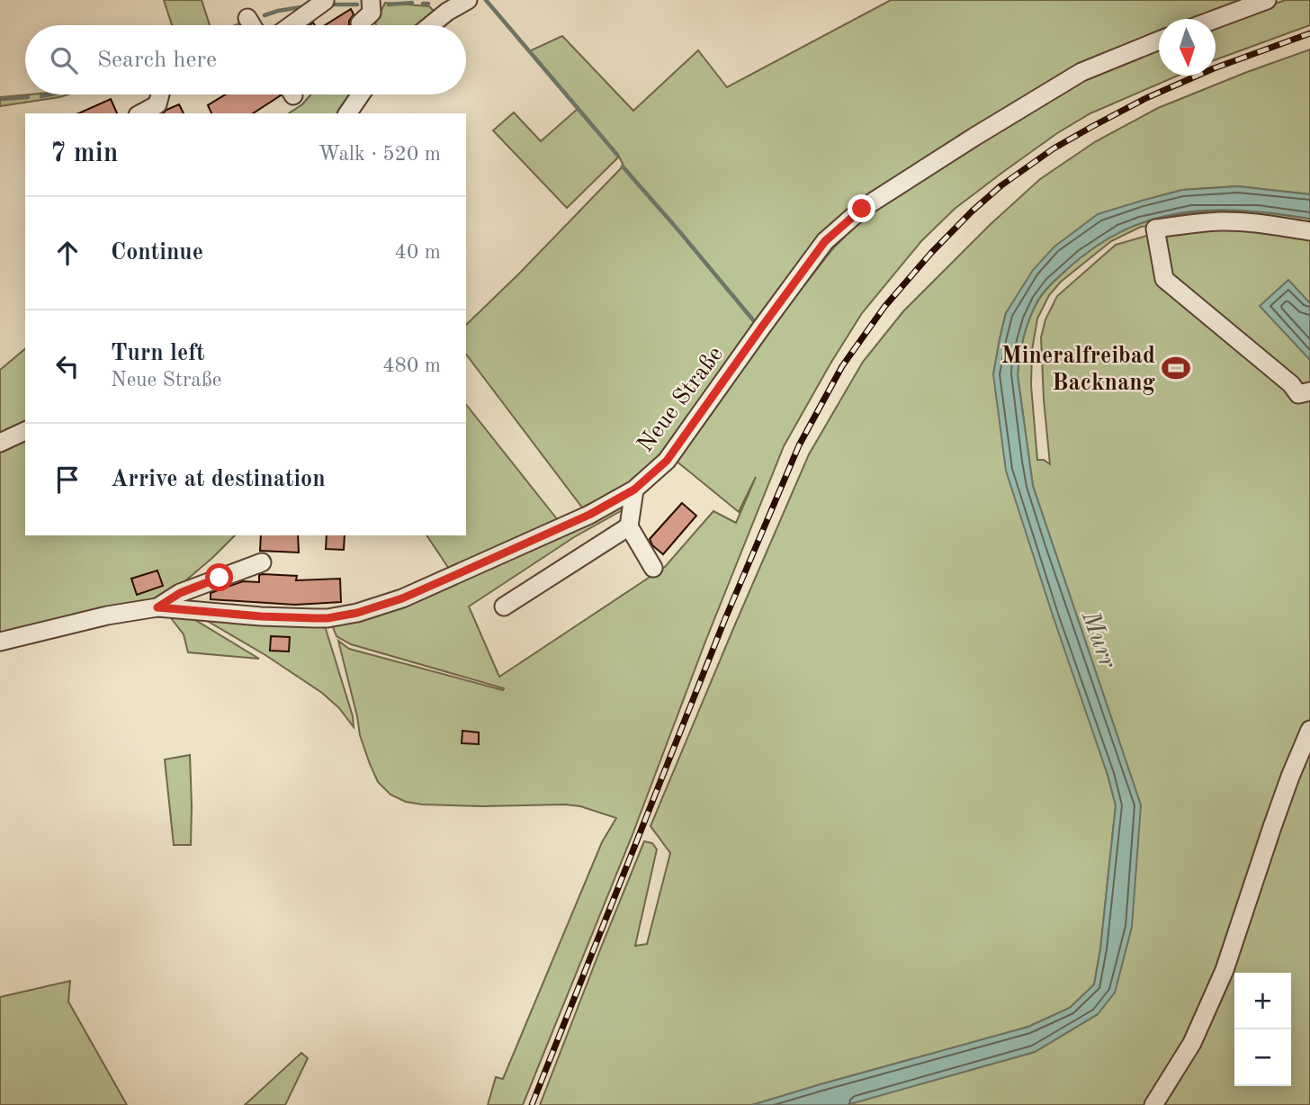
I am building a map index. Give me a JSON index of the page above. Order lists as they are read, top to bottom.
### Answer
{
  "streets": {
    "street": ["Neue Straße"]
  },
  "water": ["Murr"],
  "places": {
    "sports": ["Mineralfreibad Backnang"]
  },
  "north": "bottom",
  "page": {
    "search": "Search here",
    "heading": ["7 min", "Walk · 520 m"],
    "list": [
      ["Continue", "40 m"],
      ["Turn left", "Neue Straße", "480 m"],
      "Arrive at destination"
    ],
    "map_buttons": ["+", "−"]
  }
}
